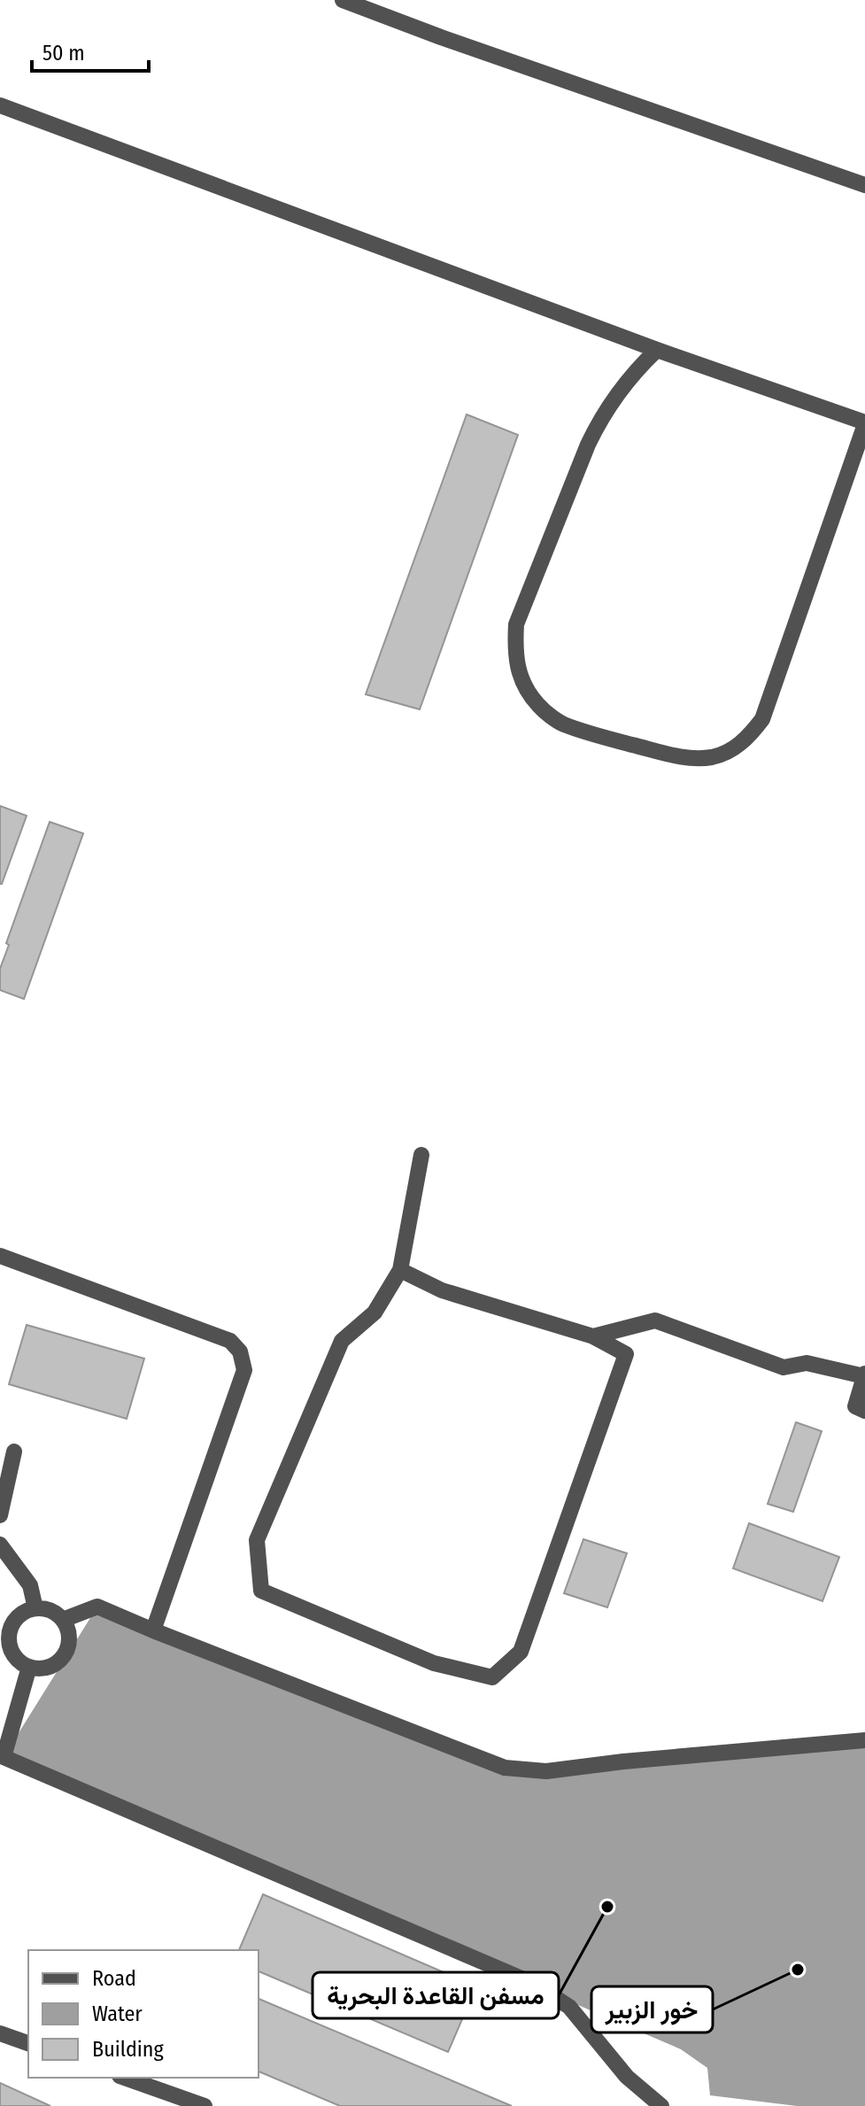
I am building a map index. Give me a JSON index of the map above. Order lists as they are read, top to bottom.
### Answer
{
  "places": ["مسفن القاعدة البحرية", "خور الزبير"],
  "legend": ["Road", "Water", "Building"],
  "scale_bar": "50 m"
}
